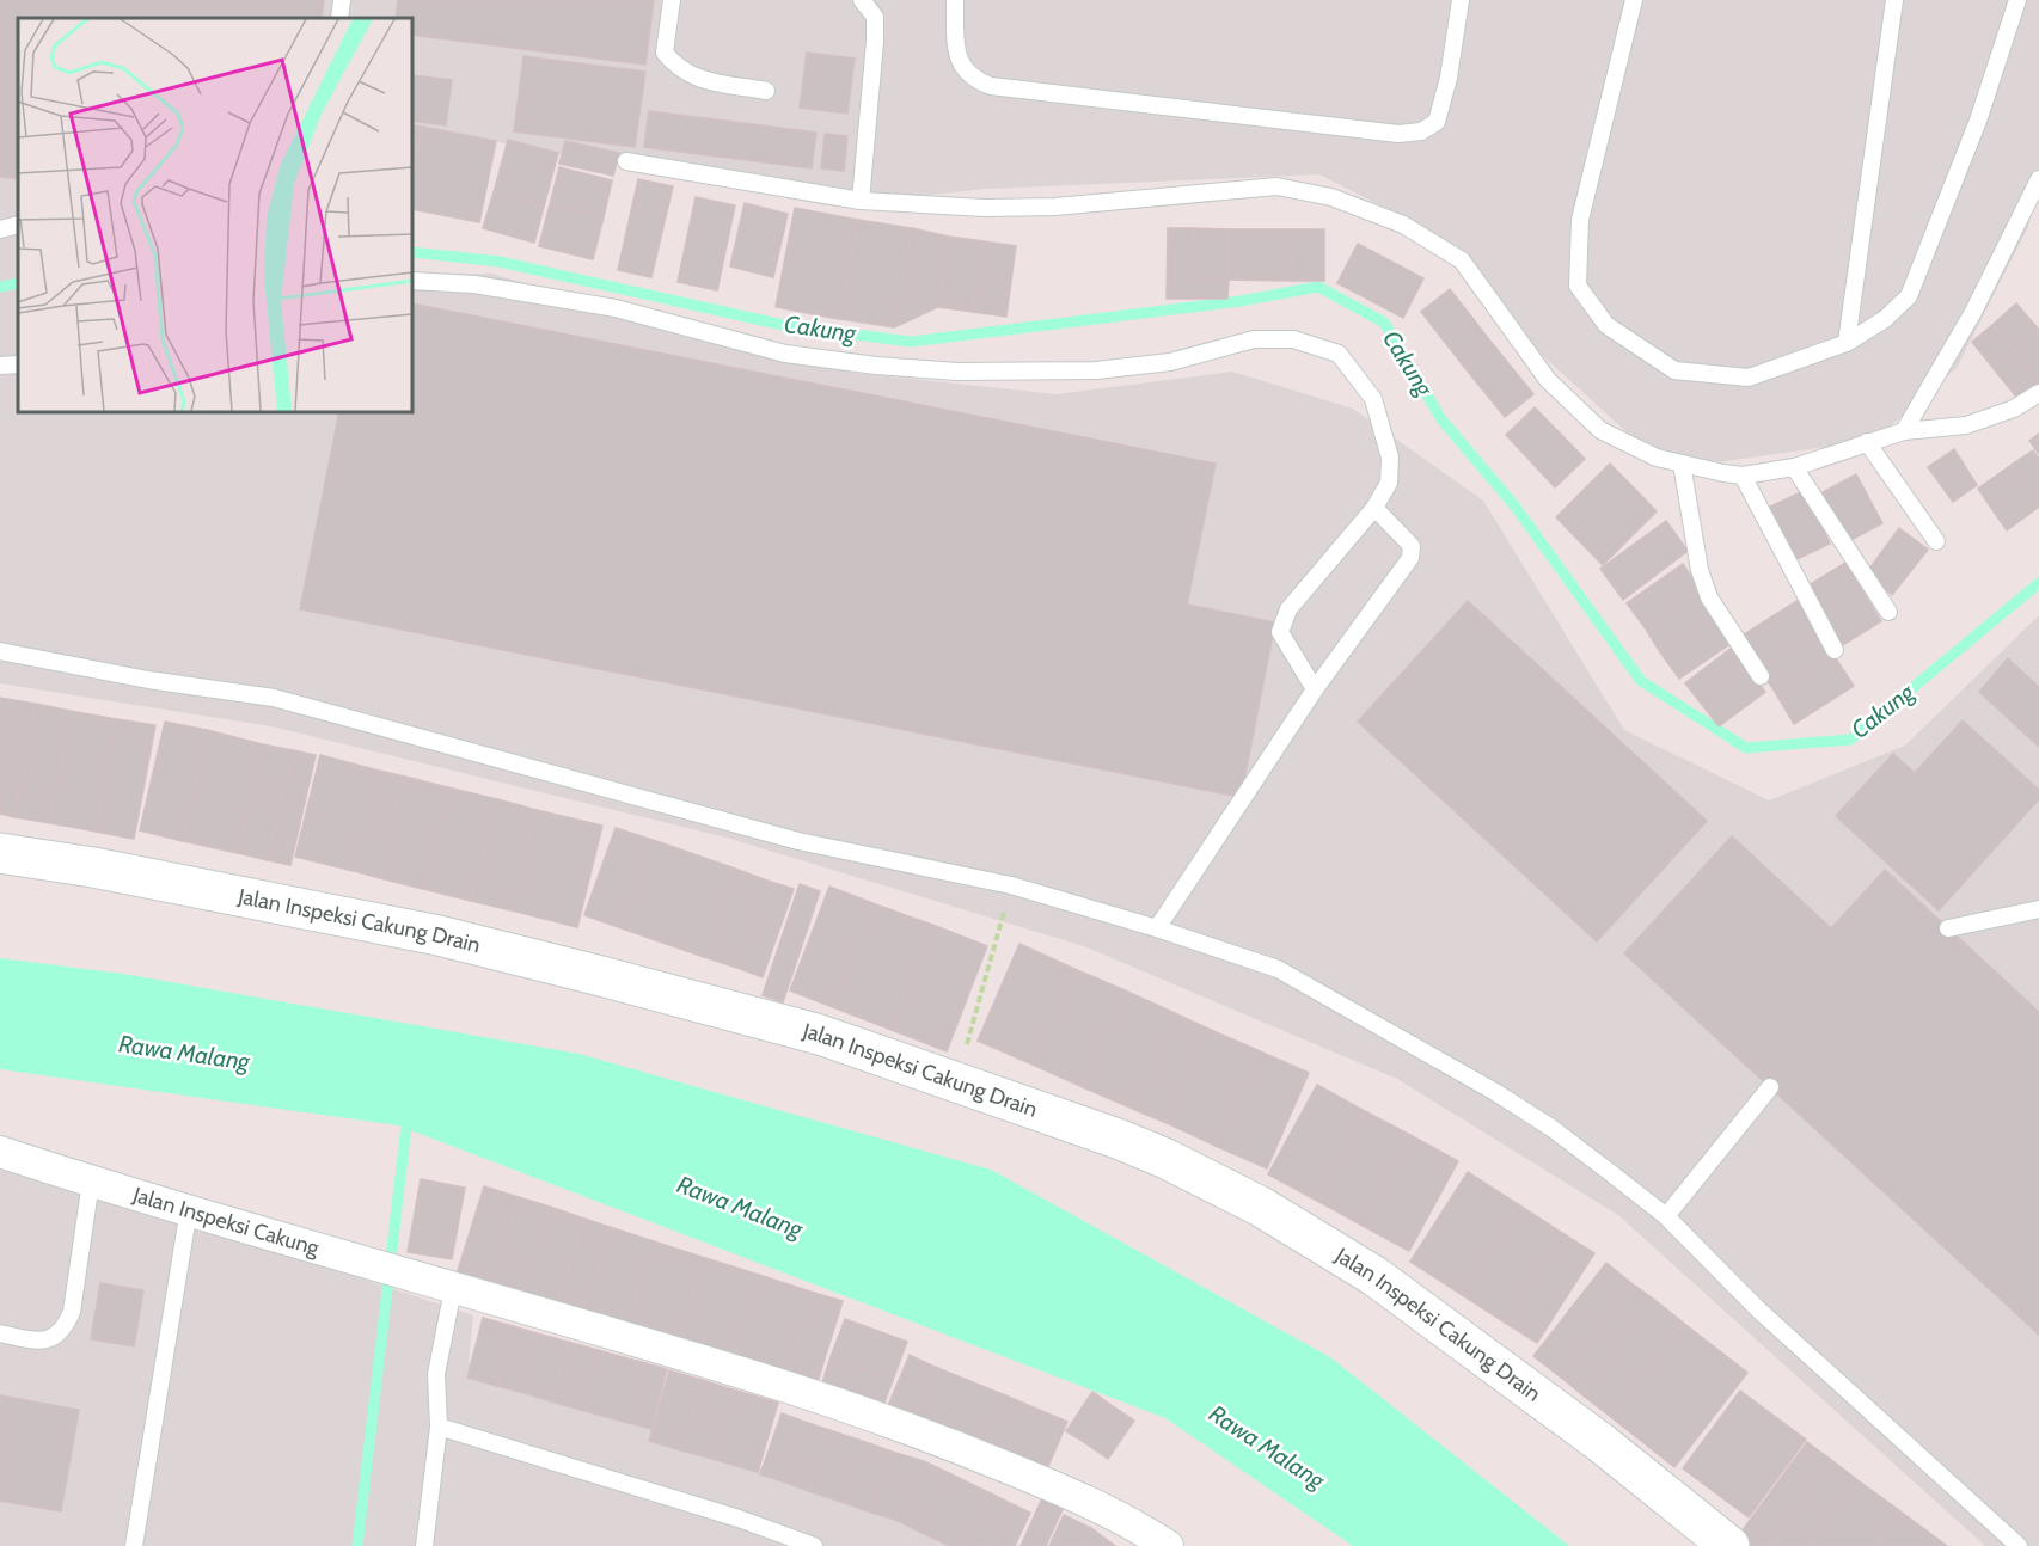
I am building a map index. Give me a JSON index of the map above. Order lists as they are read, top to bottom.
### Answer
{
  "streets": {
    "street": ["Jalan Inspeksi Cakung Drain", "Jalan Inspeksi Cakung"]
  },
  "water": ["Cakung", "Rawa Malang"]
}
